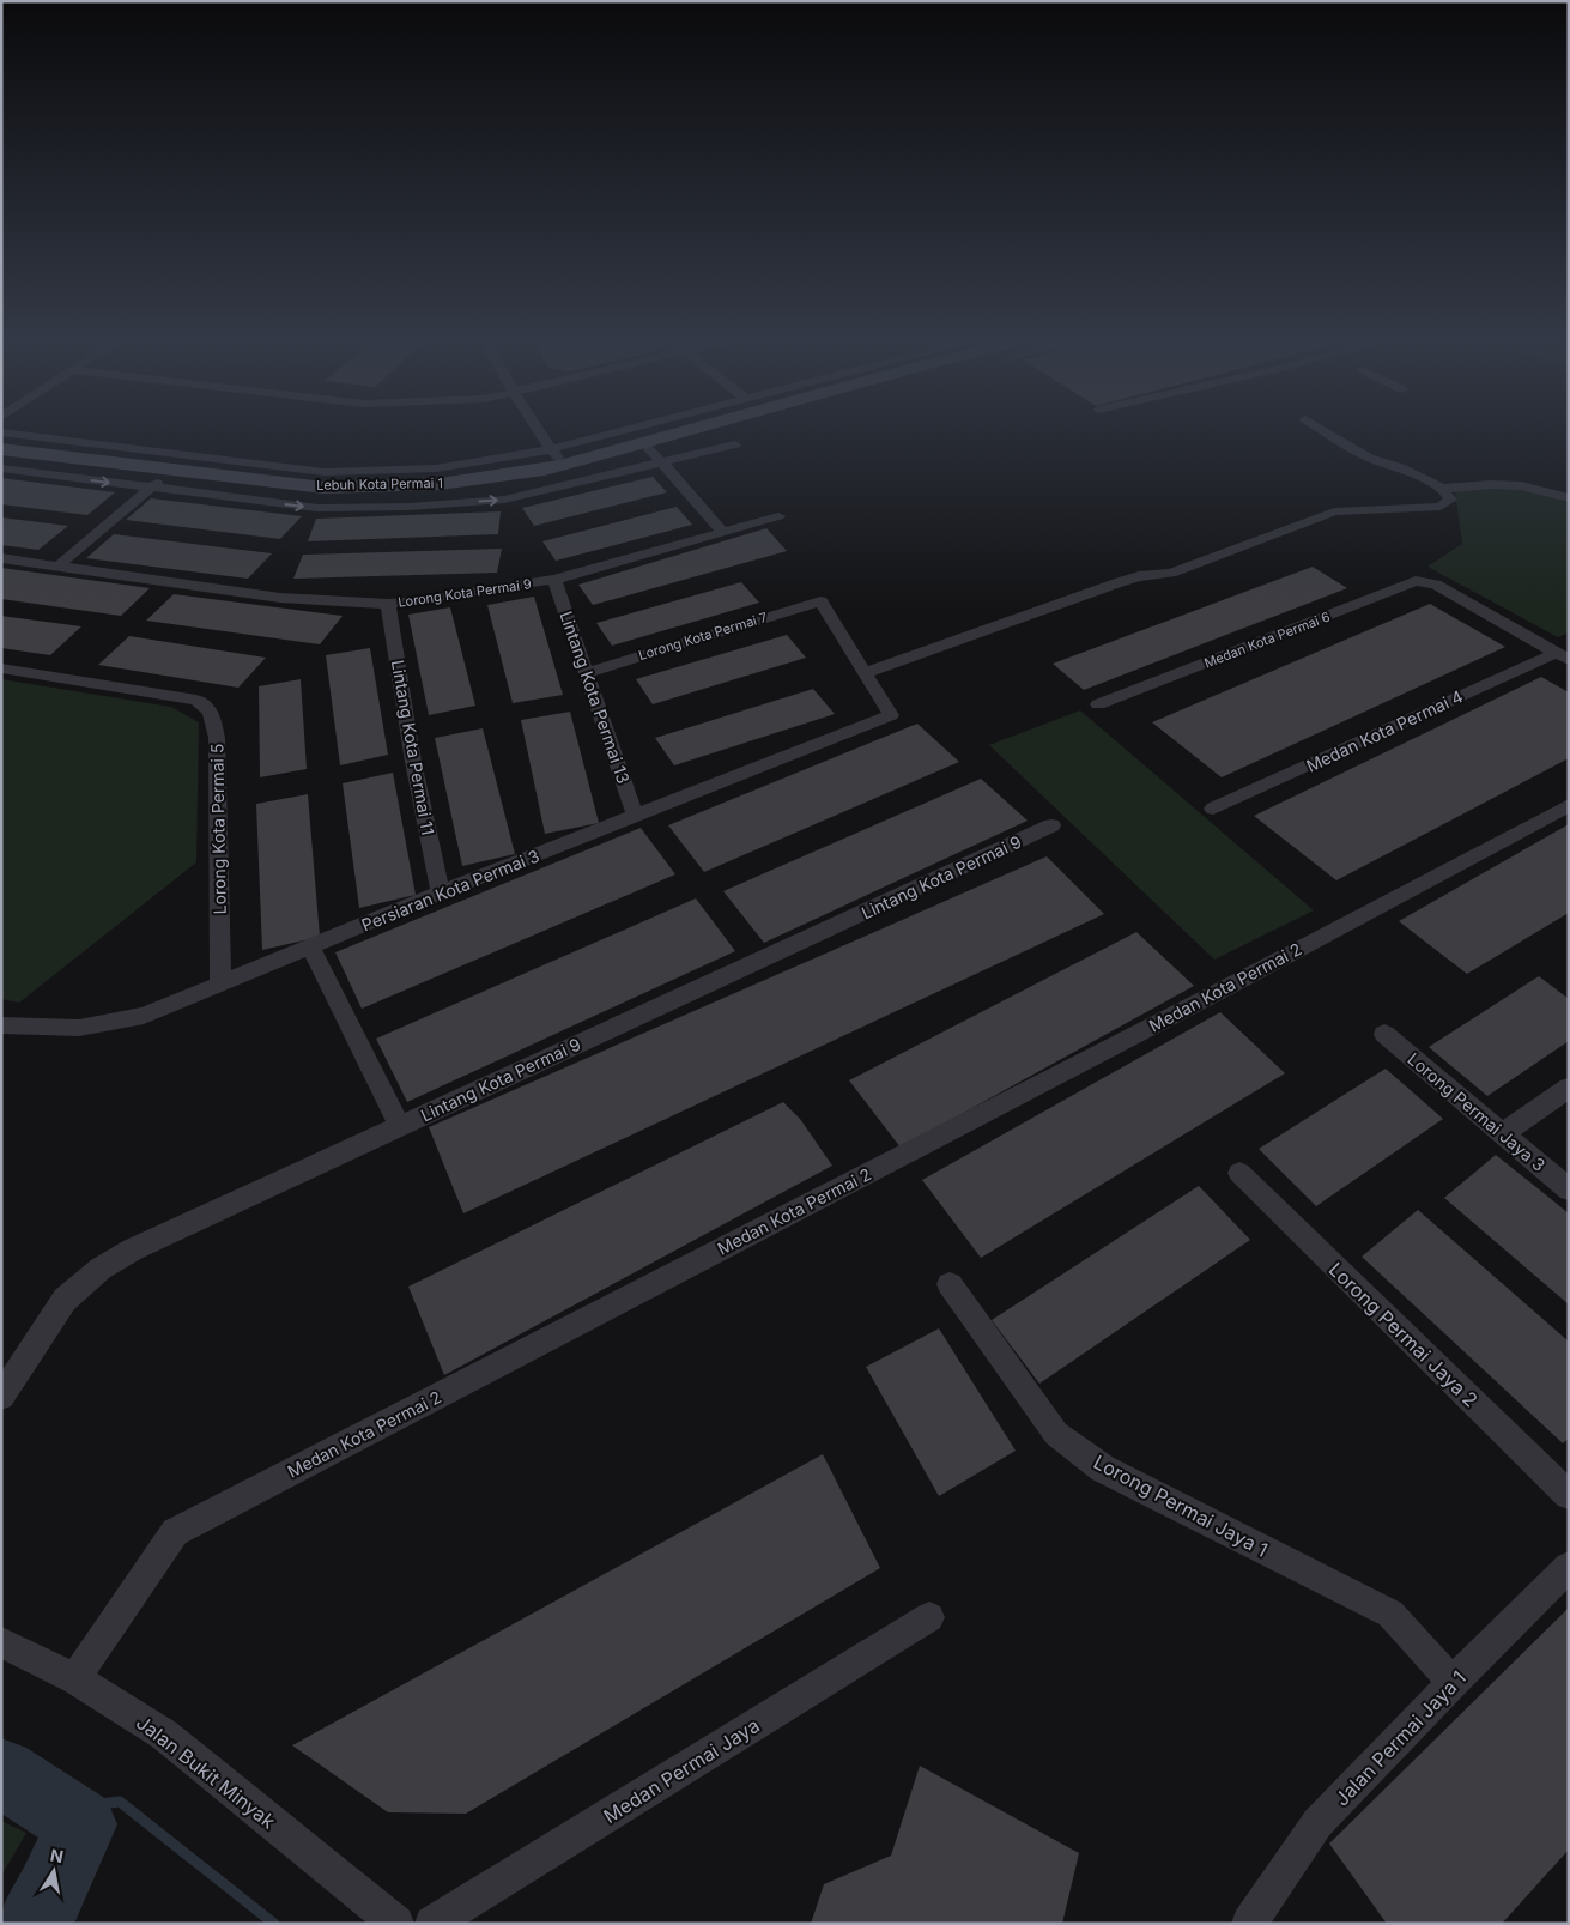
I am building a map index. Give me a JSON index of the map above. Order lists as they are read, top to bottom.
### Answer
{
  "streets": {
    "street": [
      "Lebuh Kota Permai 1",
      "Lorong Kota Permai 9",
      "Lorong Kota Permai 7",
      "Medan Kota Permai 6",
      "Lintang Kota Permai 13",
      "Medan Kota Permai 4",
      "Lintang Kota Permai 11",
      "Lorong Kota Permai 5",
      "Lintang Kota Permai 9",
      "Persiaran Kota Permai 3",
      "Medan Kota Permai 2",
      "Lorong Permai Jaya 3",
      "Lorong Permai Jaya 2",
      "Lorong Permai Jaya 1",
      "Jalan Permai Jaya 1",
      "Medan Permai Jaya",
      "Jalan Bukit Minyak"
    ]
  },
  "crossings": [
    ["Lorong Kota Permai 9", "Lintang Kota Permai 13"],
    ["Lorong Kota Permai 9", "Lintang Kota Permai 11"],
    ["Lorong Kota Permai 7", "Lintang Kota Permai 13"],
    ["Lorong Kota Permai 7", "Persiaran Kota Permai 3"],
    ["Medan Kota Permai 6", "Medan Kota Permai 4"],
    ["Lintang Kota Permai 13", "Persiaran Kota Permai 3"],
    ["Lintang Kota Permai 11", "Persiaran Kota Permai 3"],
    ["Lorong Kota Permai 5", "Persiaran Kota Permai 3"],
    ["Medan Kota Permai 2", "Jalan Bukit Minyak"],
    ["Lorong Permai Jaya 1", "Jalan Permai Jaya 1"]
  ],
  "north": "top"
}
